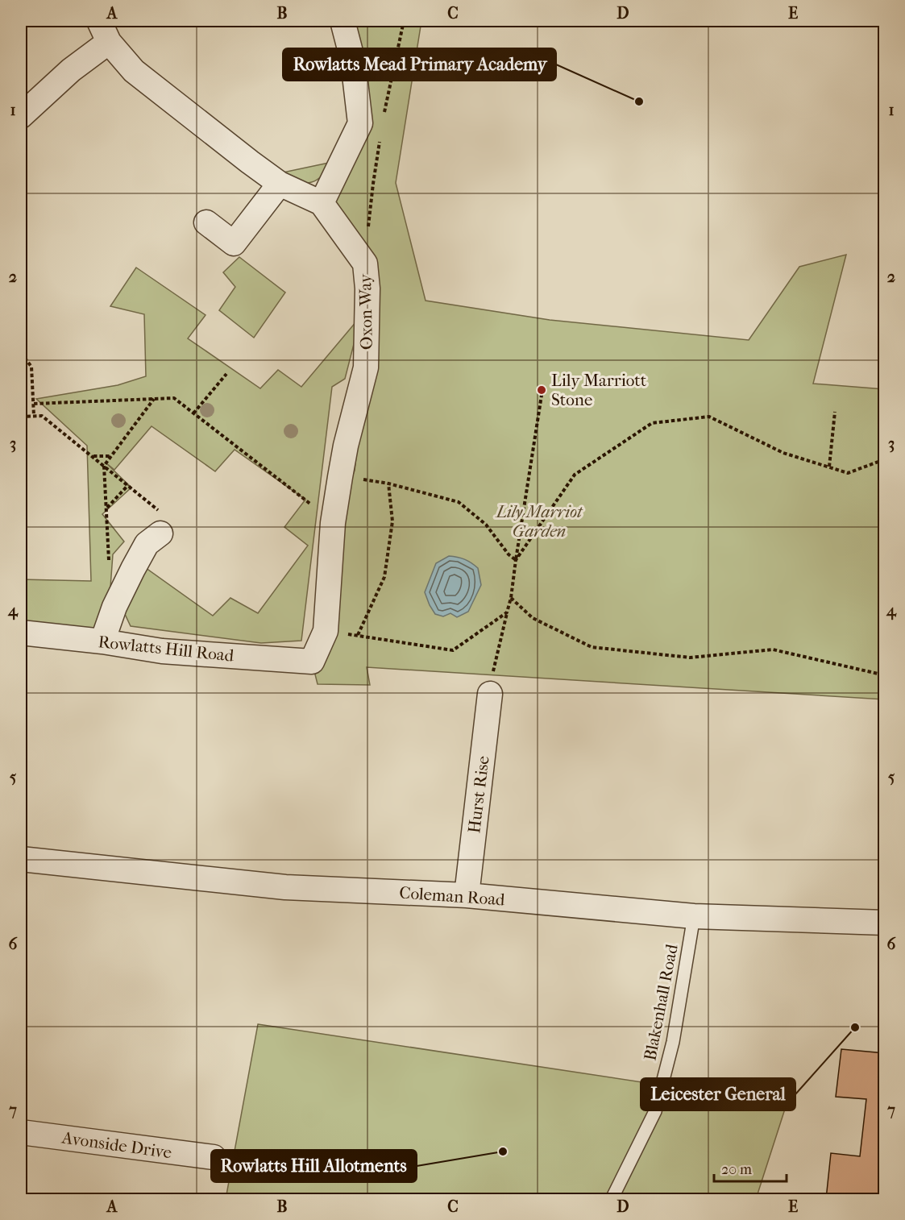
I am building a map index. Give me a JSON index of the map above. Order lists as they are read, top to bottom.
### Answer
{
  "streets": {
    "street": [
      "Oxon Way",
      "Rowlatts Hill Road",
      "Hurst Rise",
      "Coleman Road",
      "Avonside Drive"
    ],
    "lane": ["Blakenhall Road"]
  },
  "crossings": [
    ["Oxon Way", "Rowlatts Hill Road"],
    ["Hurst Rise", "Coleman Road"],
    ["Coleman Road", "Blakenhall Road"]
  ],
  "parks": ["Lily Marriot Garden"],
  "places": [
    "Rowlatts Mead Primary Academy",
    "Lily Marriott Stone",
    "Leicester General",
    "Rowlatts Hill Allotments"
  ],
  "scale_bar": "20 m",
  "grid": {
    "columns": [
      "A",
      "B",
      "C",
      "D",
      "E"
    ],
    "rows": [
      "1",
      "2",
      "3",
      "4",
      "5",
      "6",
      "7"
    ]
  }
}
